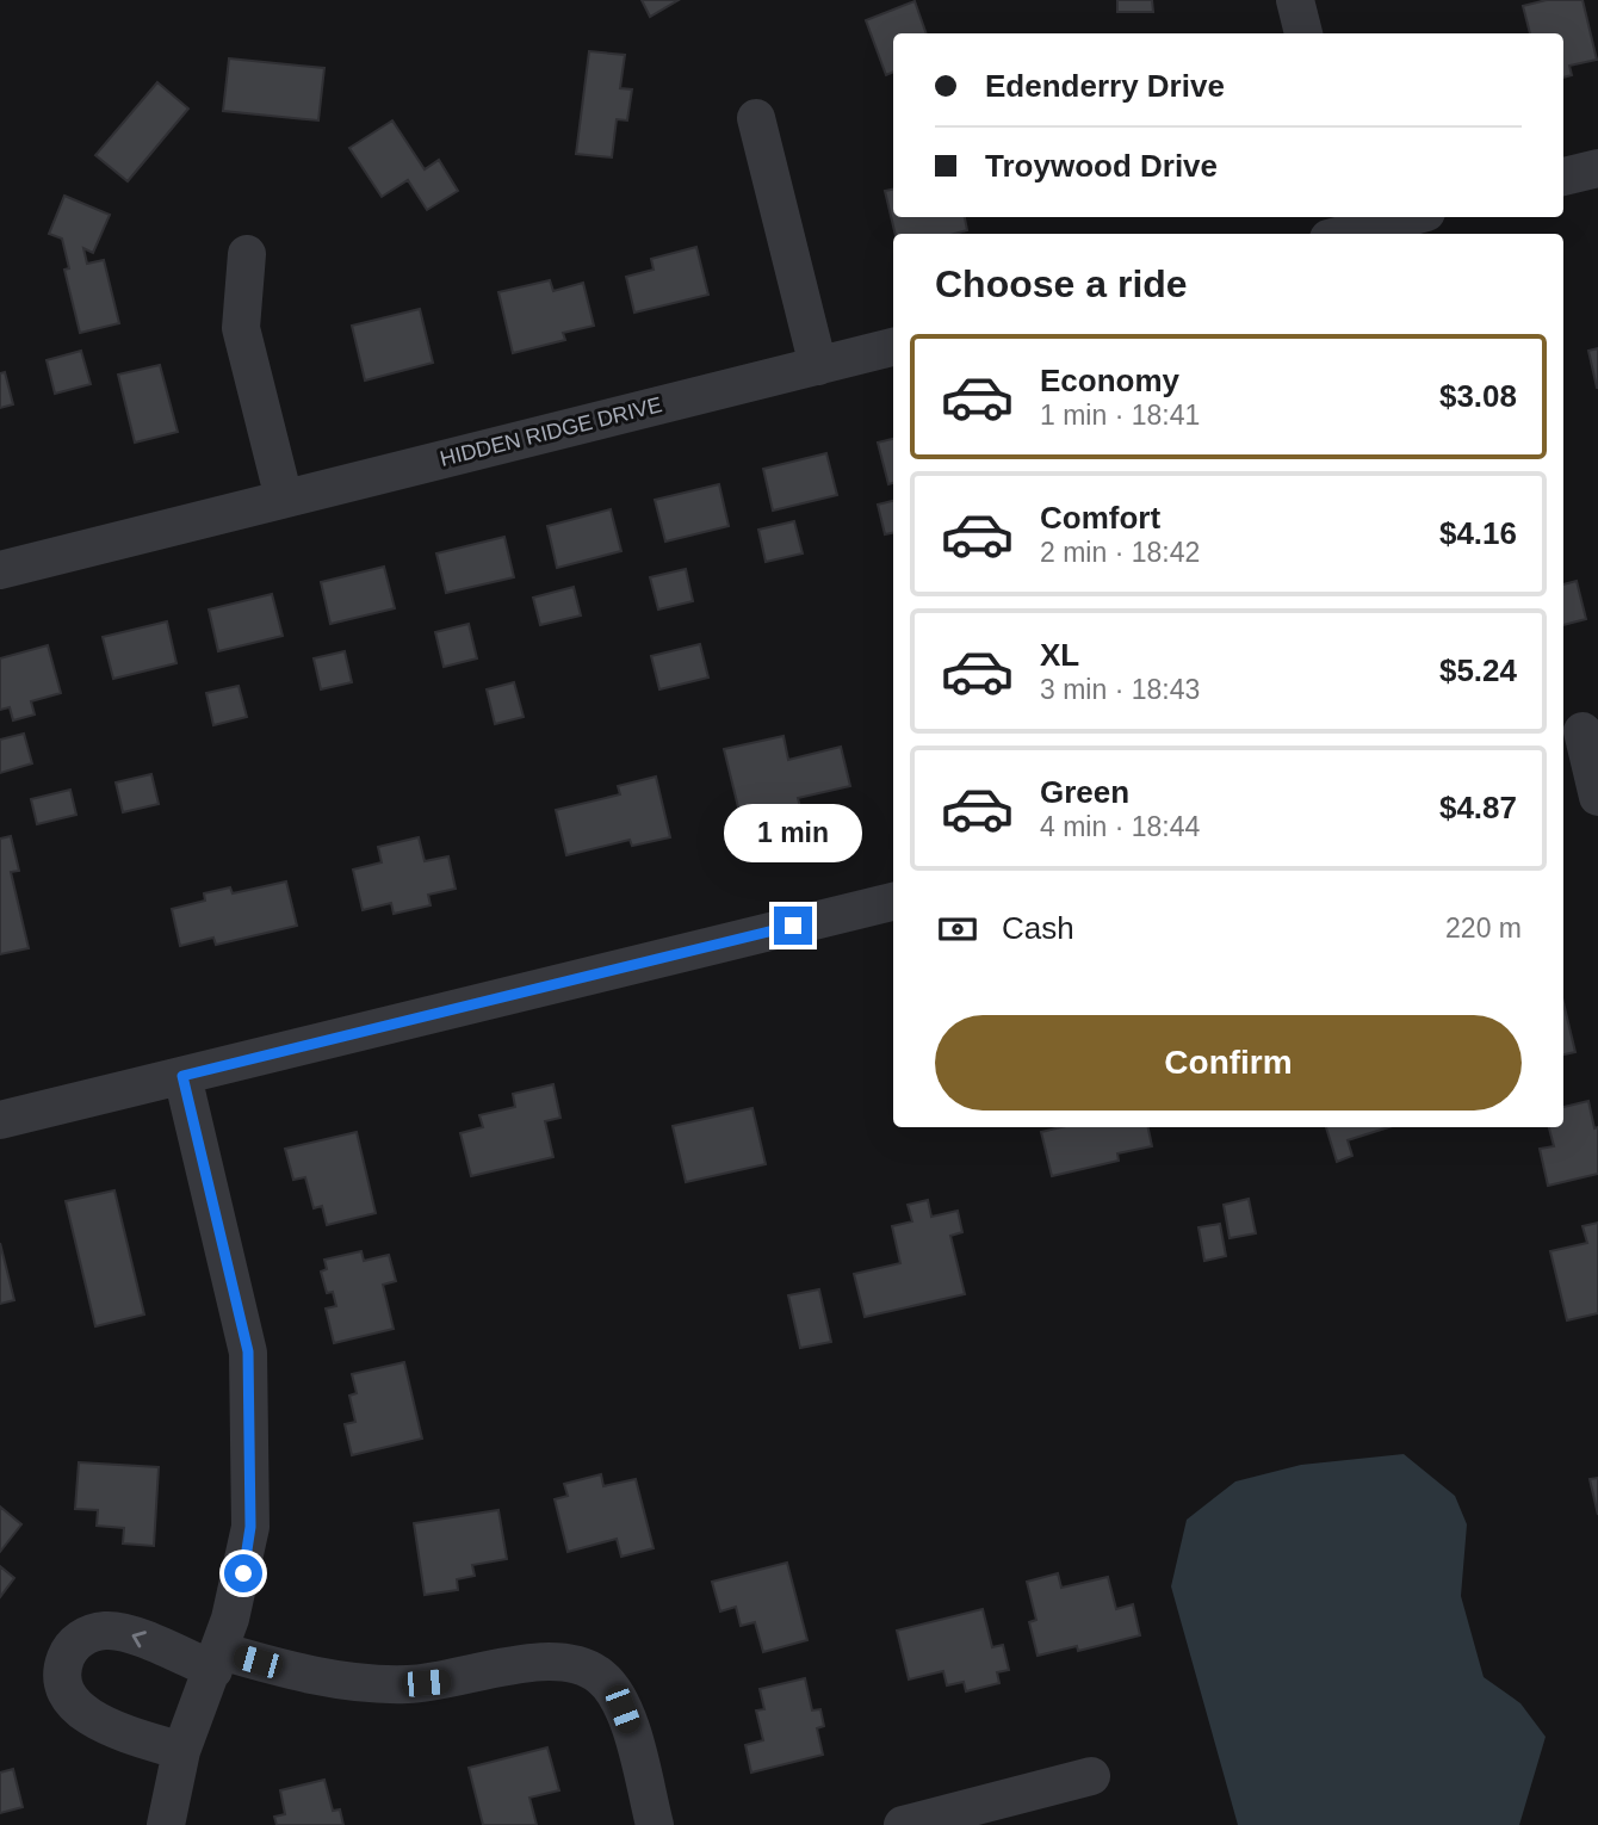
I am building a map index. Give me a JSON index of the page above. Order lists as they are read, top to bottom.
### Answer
{
  "streets": {
    "street": ["HIDDEN RIDGE DRIVE"]
  },
  "page": {
    "banner": ["Edenderry Drive", "Troywood Drive"],
    "heading": "Choose a ride",
    "list": [
      {
        "name": "Economy",
        "note": "1 min · 18:41",
        "value": "$3.08"
      },
      {
        "name": "Comfort",
        "note": "2 min · 18:42",
        "value": "$4.16"
      },
      {
        "name": "XL",
        "note": "3 min · 18:43",
        "value": "$5.24"
      },
      {
        "name": "Green",
        "note": "4 min · 18:44",
        "value": "$4.87"
      }
    ],
    "bubble": "1 min",
    "pay": ["Cash", "220 m"],
    "buttons": "Confirm"
  }
}
